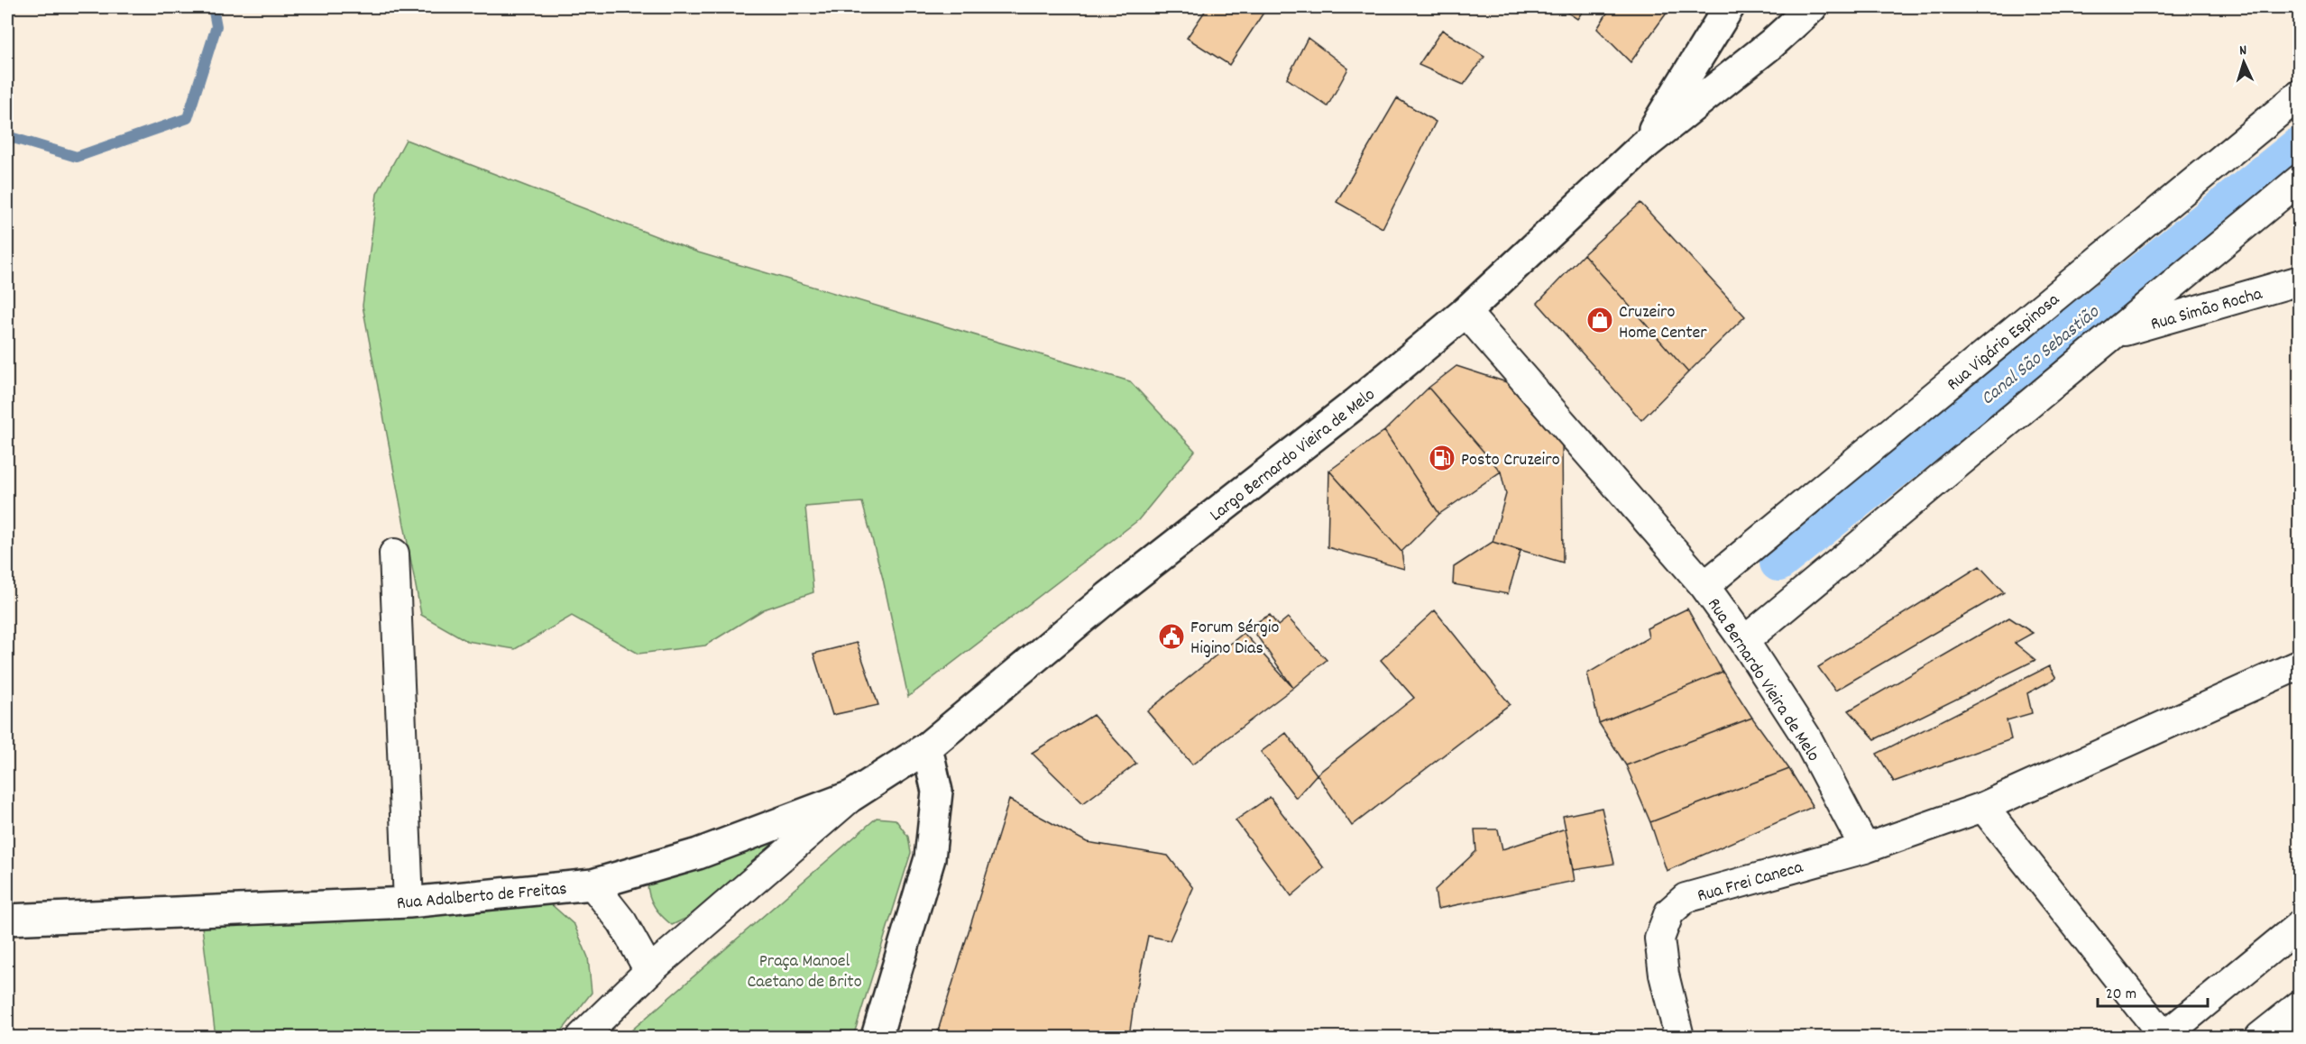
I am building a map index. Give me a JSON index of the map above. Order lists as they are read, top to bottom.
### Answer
{
  "streets": {
    "main road": ["Largo Bernardo Vieira de Melo", "Rua Adalberto de Freitas"],
    "street": [
      "Rua Simão Rocha",
      "Rua Vigário Espinosa",
      "Rua Bernardo Vieira de Melo",
      "Rua Frei Caneca"
    ]
  },
  "crossings": [
    ["Rua Vigário Espinosa", "Rua Bernardo Vieira de Melo"],
    ["Largo Bernardo Vieira de Melo", "Rua Bernardo Vieira de Melo"],
    ["Largo Bernardo Vieira de Melo", "Rua Adalberto de Freitas"],
    ["Rua Bernardo Vieira de Melo", "Rua Frei Caneca"]
  ],
  "water": ["Canal São Sebastião"],
  "parks": ["Praça Manoel Caetano de Brito"],
  "places": {
    "shop": ["Cruzeiro Home Center"],
    "fuel station": ["Posto Cruzeiro"],
    "public building": ["Forum Sérgio Higino Dias"]
  },
  "scale_bar": "20 m",
  "north": "top"
}
